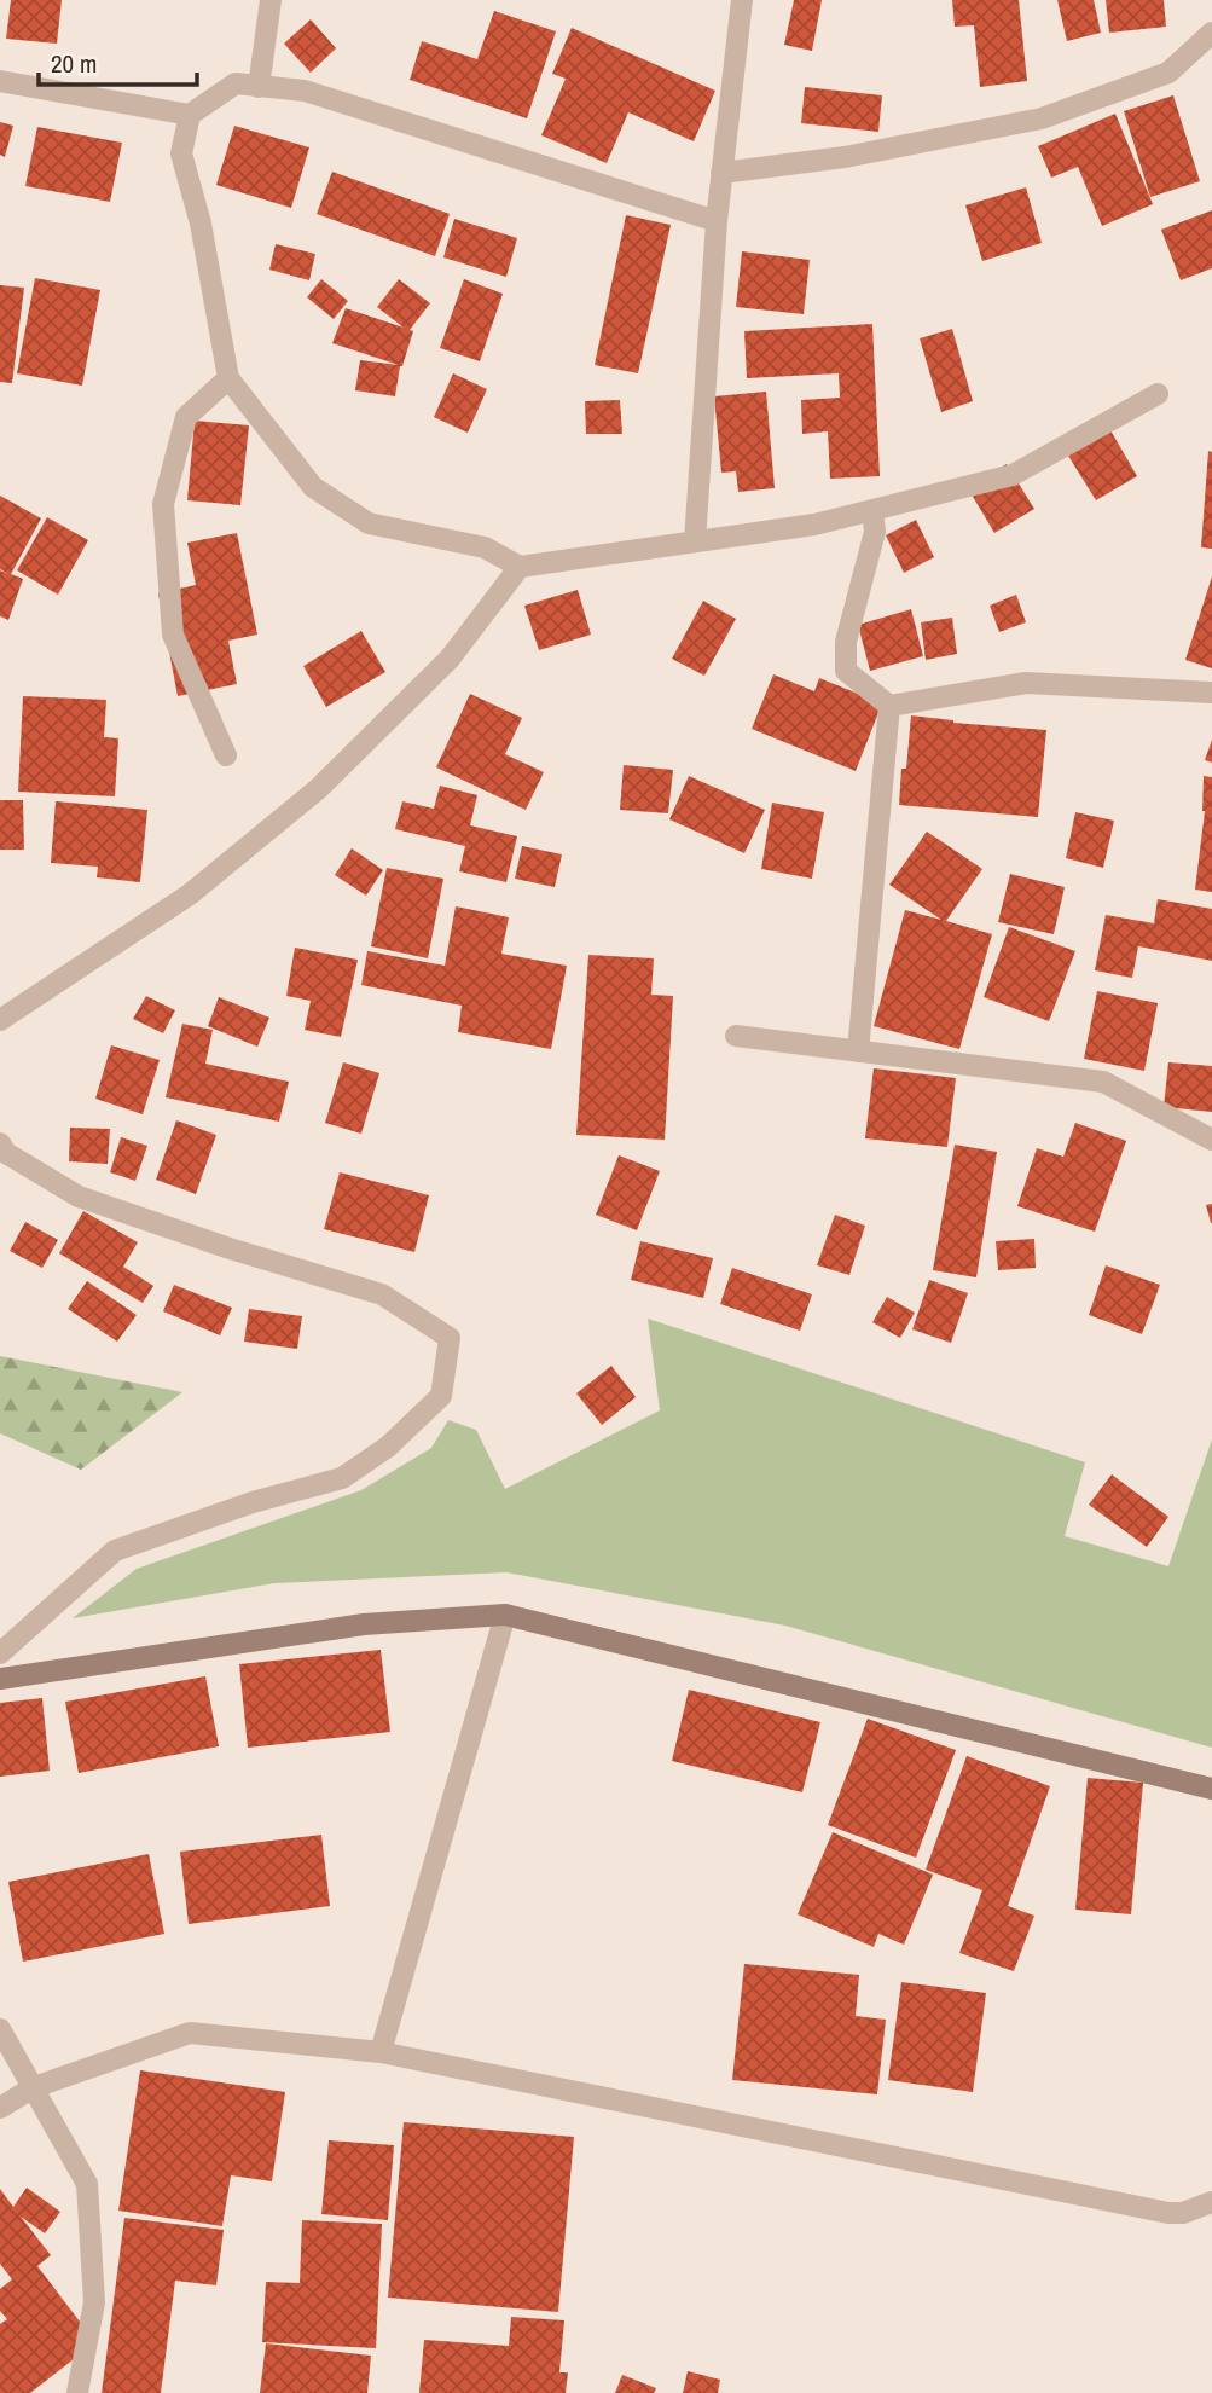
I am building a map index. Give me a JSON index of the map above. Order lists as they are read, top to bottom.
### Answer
{
  "scale_bar": "20 m"
}
